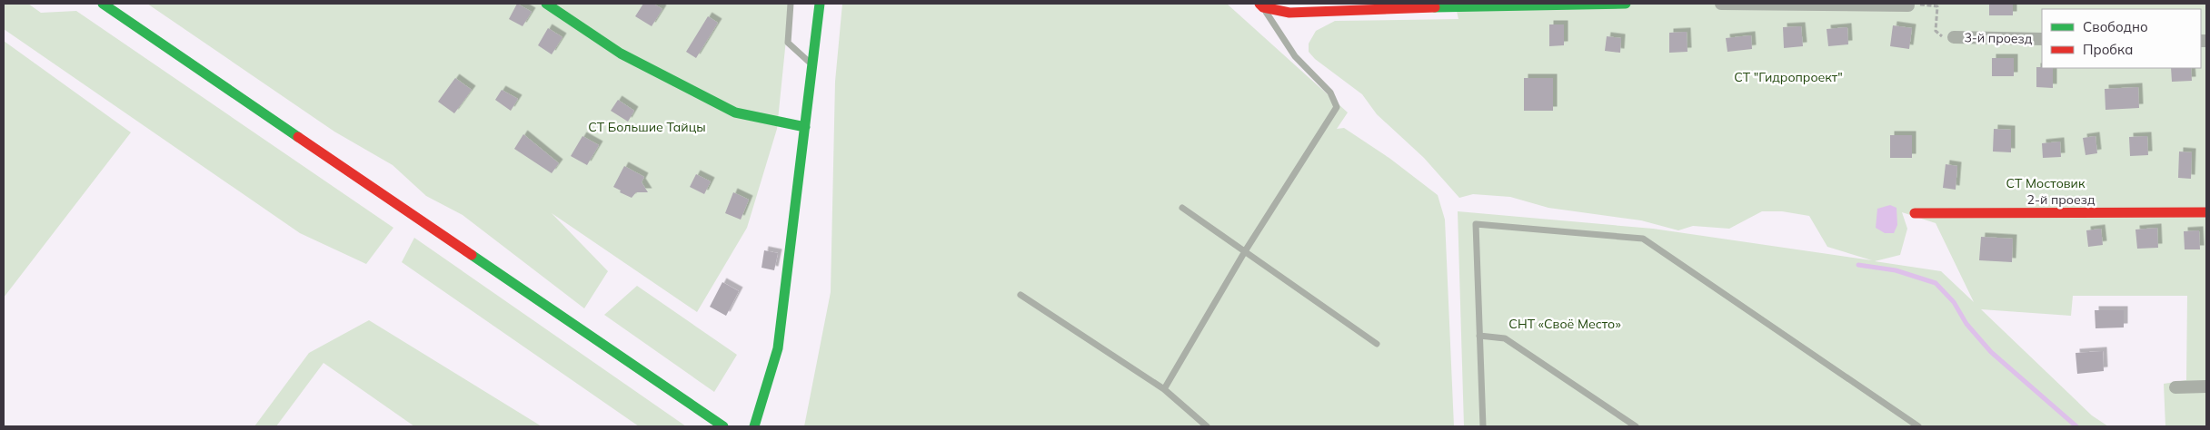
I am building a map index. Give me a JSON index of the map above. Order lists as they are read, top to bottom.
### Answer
{
  "streets": {
    "street": ["3-й проезд", "2-й проезд"]
  },
  "parks": [
    "СТ \"Гидропроект\"",
    "СТ Большие Тайцы",
    "СТ Мостовик",
    "СНТ «Своё Место»"
  ],
  "legend": ["Свободно", "Пробка"]
}
